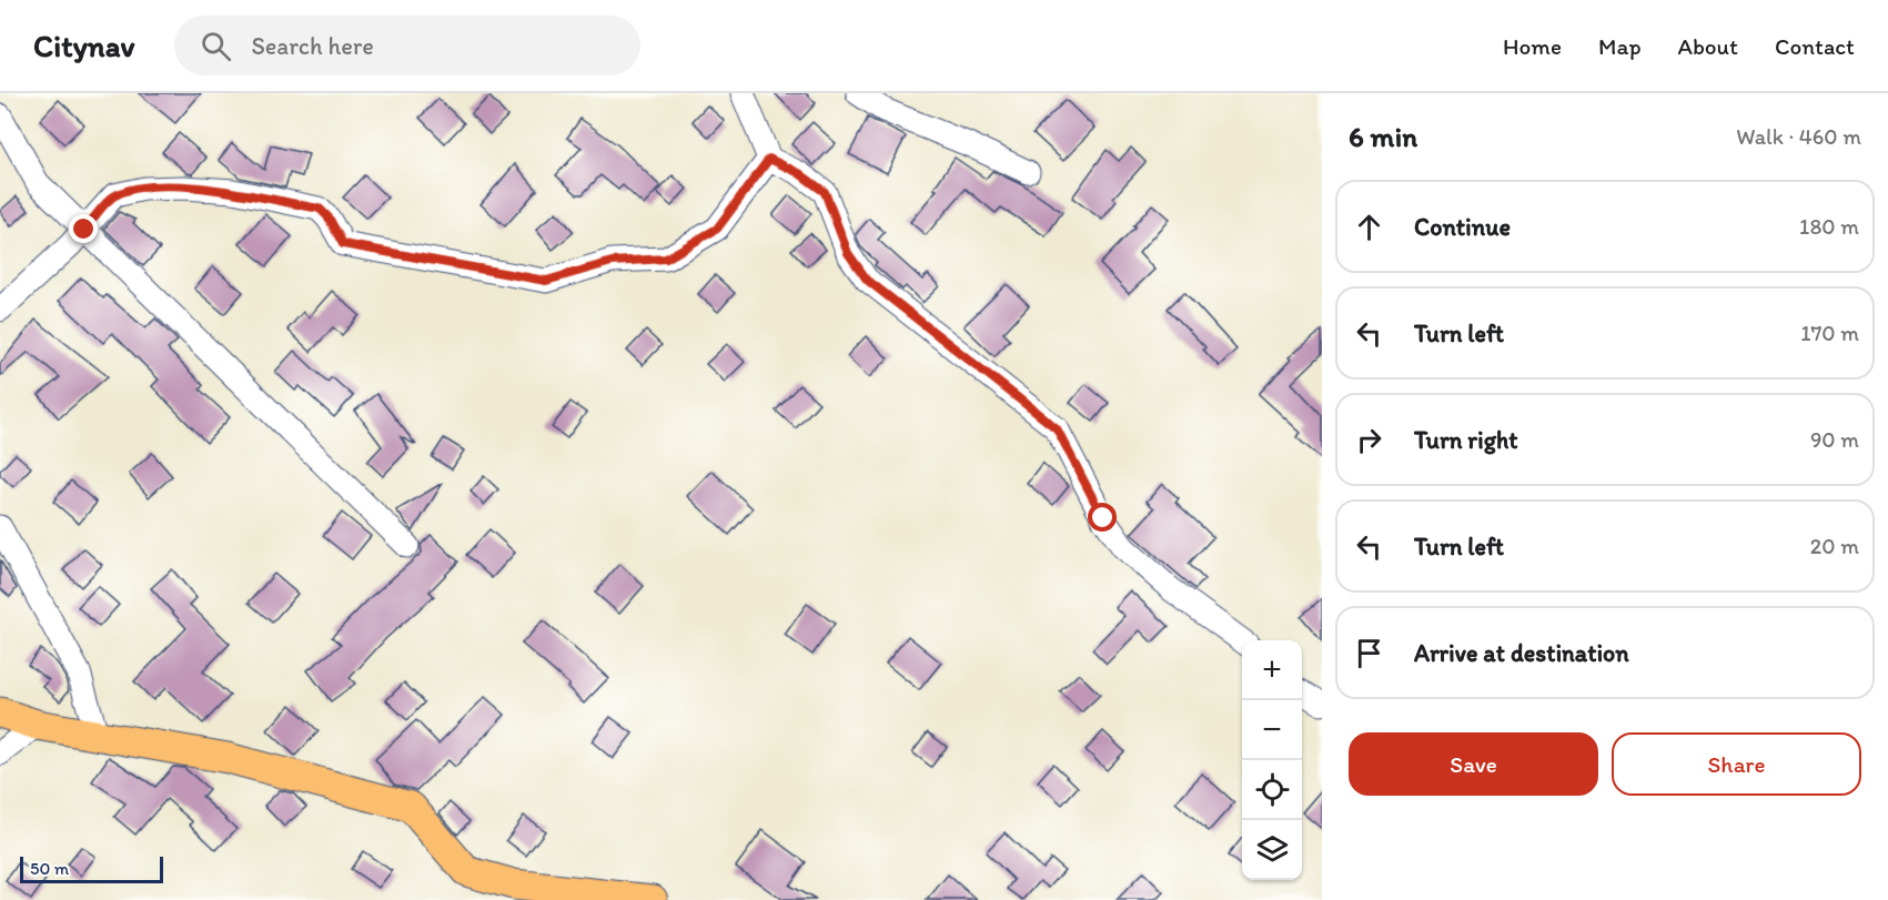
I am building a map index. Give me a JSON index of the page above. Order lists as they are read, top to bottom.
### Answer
{
  "scale_bar": "50 m",
  "page": {
    "header": "Citynav",
    "search": "Search here",
    "nav": [
      "Home",
      "Map",
      "About",
      "Contact"
    ],
    "heading": ["6 min", "Walk · 460 m"],
    "list": [
      ["Continue", "180 m"],
      ["Turn left", "170 m"],
      ["Turn right", "90 m"],
      ["Turn left", "20 m"],
      "Arrive at destination"
    ],
    "map_buttons": ["+", "−"],
    "buttons": ["Save", "Share"],
    "scale": "50 m"
  }
}
